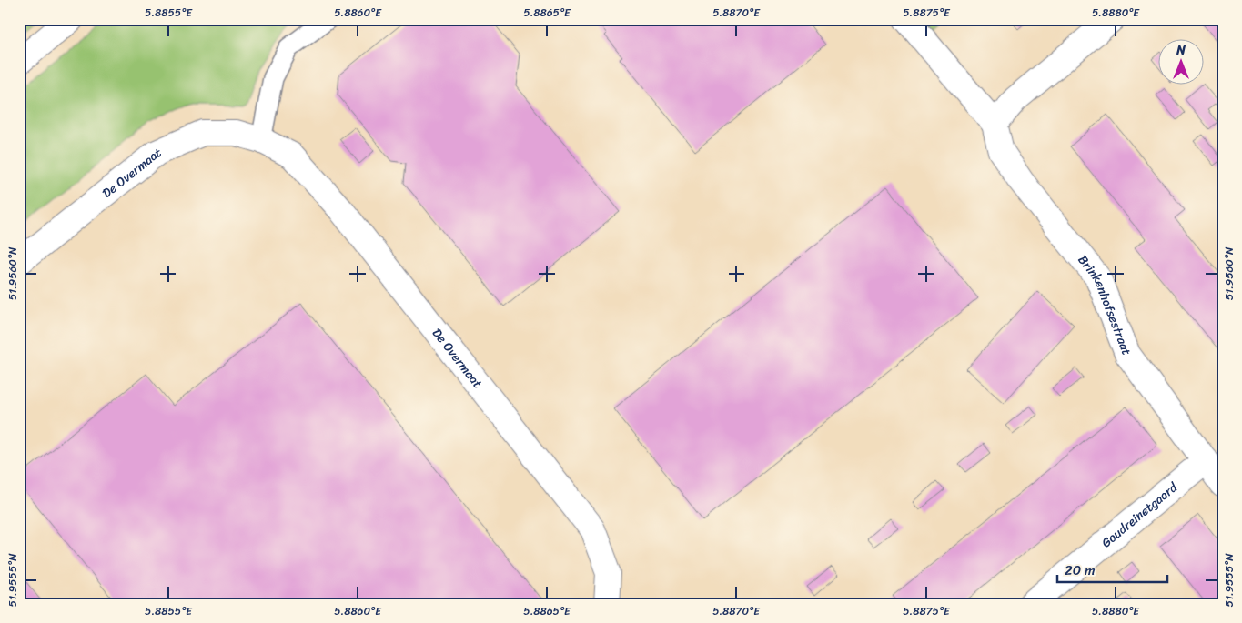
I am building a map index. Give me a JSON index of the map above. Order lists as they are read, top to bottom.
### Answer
{
  "streets": {
    "street": ["De Overmaat", "Brinkenhofsestraat", "Goudreinetgaard"]
  },
  "crossings": [
    ["Brinkenhofsestraat", "Goudreinetgaard"]
  ],
  "scale_bar": "20 m",
  "north": "top",
  "coordinates": [
    "5.8855°E",
    "5.8860°E",
    "5.8865°E",
    "5.8870°E",
    "5.8875°E",
    "5.8880°E",
    "51.9560°N",
    "51.9555°N"
  ]
}
